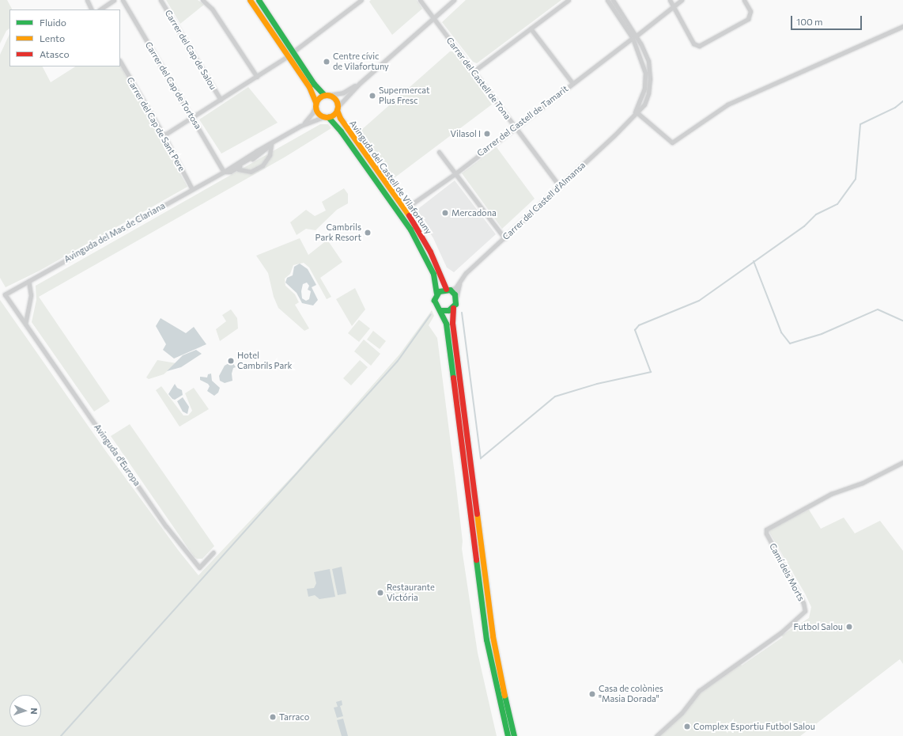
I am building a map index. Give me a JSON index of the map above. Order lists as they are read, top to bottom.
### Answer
{
  "streets": {
    "street": [
      "Carrer del Cap de Salou",
      "Carrer del Castell de Tona",
      "Carrer del Cap de Tortosa",
      "Carrer del Castell de Tamarit",
      "Carrer del Cap de Sant Pere",
      "Avinguda del Castell de Vilafortuny",
      "Carrer del Castell d'Almansa",
      "Avinguda del Mas de Clariana",
      "Avinguda d'Europa",
      "Camí dels Morts"
    ]
  },
  "crossings": [
    ["Carrer del Castell de Tona", "Carrer del Castell de Tamarit"],
    ["Carrer del Castell de Tona", "Carrer del Castell d'Almansa"],
    ["Carrer del Cap de Tortosa", "Avinguda del Mas de Clariana"],
    ["Carrer del Castell de Tamarit", "Carrer del Castell d'Almansa"],
    ["Carrer del Cap de Sant Pere", "Avinguda del Mas de Clariana"],
    ["Avinguda del Castell de Vilafortuny", "Carrer del Castell d'Almansa"],
    ["Avinguda del Castell de Vilafortuny", "Avinguda del Mas de Clariana"],
    ["Avinguda del Mas de Clariana", "Avinguda d'Europa"]
  ],
  "places": [
    "Centre cívic de Vilafortuny",
    "Supermercat Plus Fresc",
    "Vilasol I",
    "Mercadona",
    "Cambrils Park Resort",
    "Hotel Cambrils Park",
    "Restaurante Victória",
    "Futbol Salou",
    "Casa de colònies \"Masia Dorada\"",
    "Tarraco",
    "Complex Esportiu Futbol Salou"
  ],
  "legend": ["Fluido", "Lento", "Atasco"],
  "scale_bar": "100 m",
  "north": "right"
}
